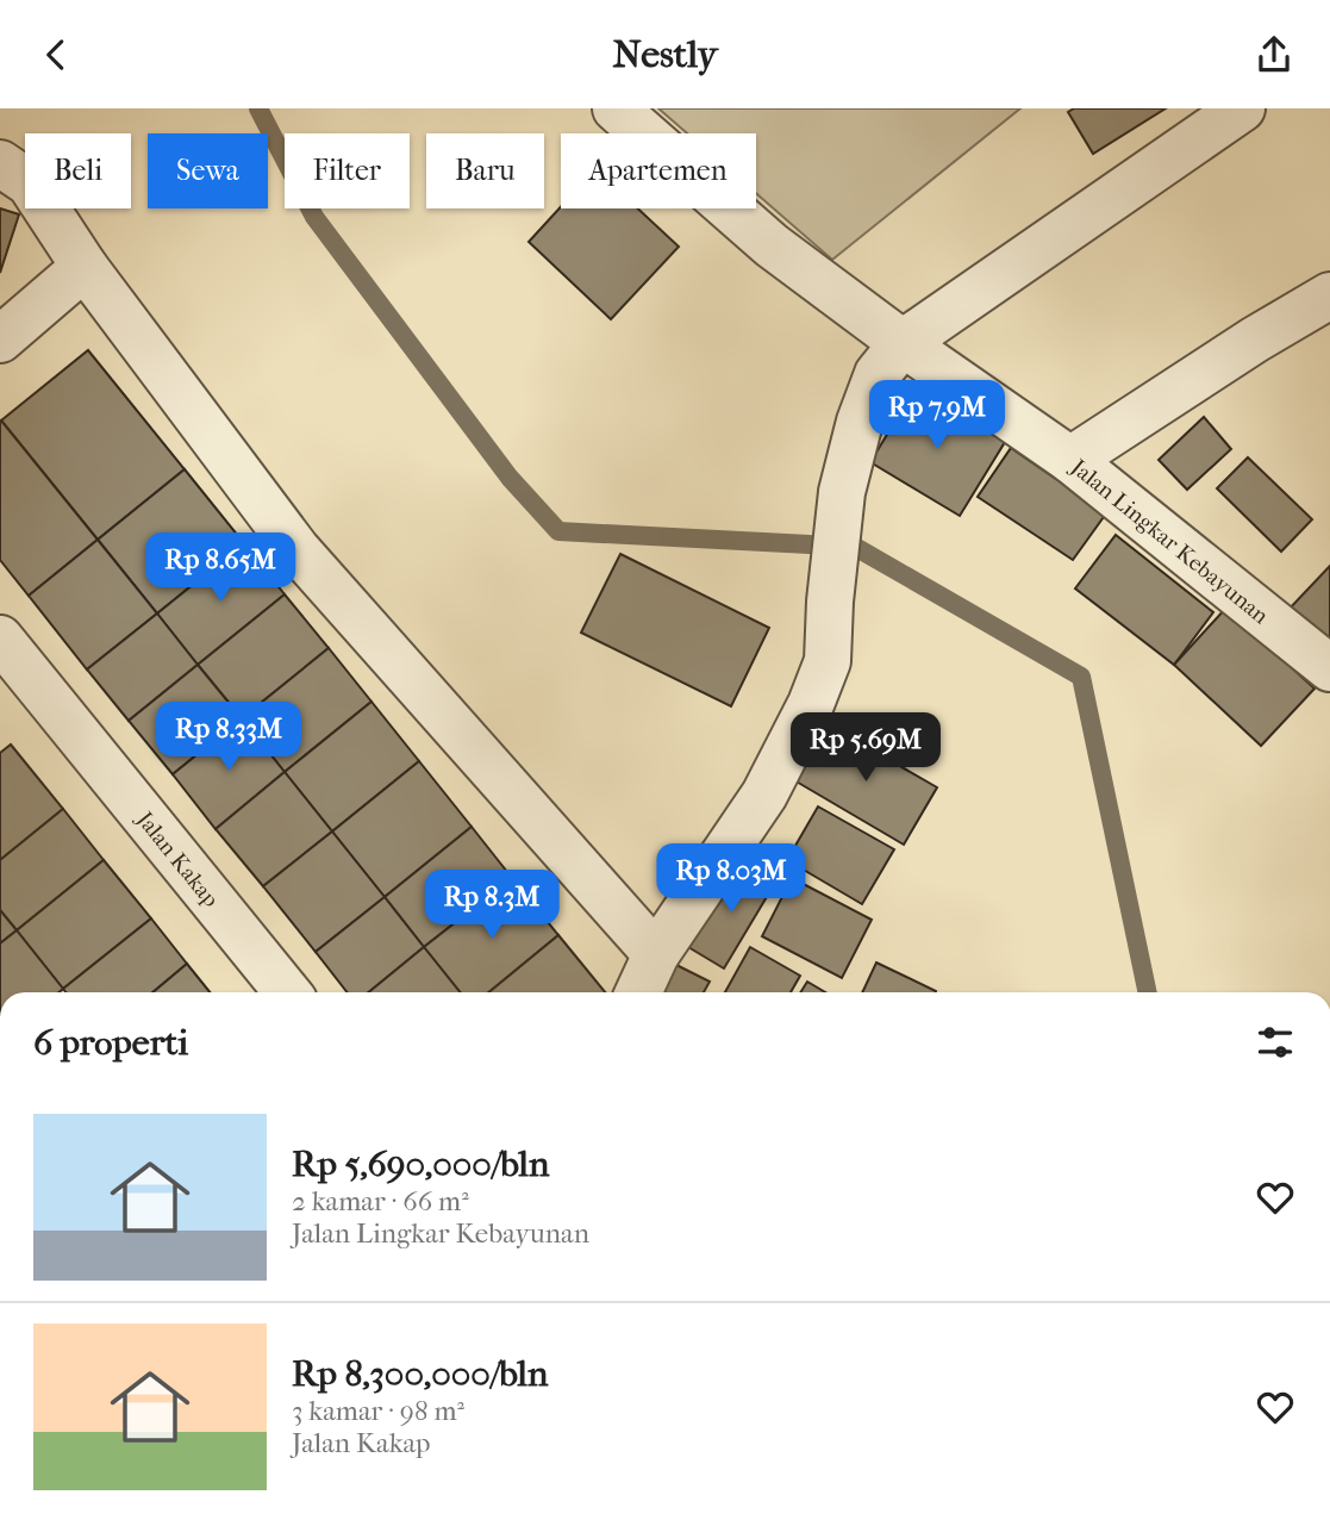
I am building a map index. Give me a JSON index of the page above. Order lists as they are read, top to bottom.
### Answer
{
  "streets": {
    "street": ["Jalan Lingkar Kebayunan", "Jalan Kakap"]
  },
  "page": {
    "header": "Nestly",
    "chip": [
      "Beli",
      "Sewa",
      "Filter",
      "Baru",
      "Apartemen"
    ],
    "price": [
      "Rp 7.9M",
      "Rp 8.65M",
      "Rp 8.33M",
      "Rp 5.69M",
      "Rp 8.03M",
      "Rp 8.3M"
    ],
    "heading": "6 properti",
    "list": [
      {
        "name": "Rp 5,690,000/bln",
        "note": "2 kamar · 66 m² · Jalan Lingkar Kebayunan"
      },
      {
        "name": "Rp 8,300,000/bln",
        "note": "3 kamar · 98 m² · Jalan Kakap"
      }
    ]
  }
}
